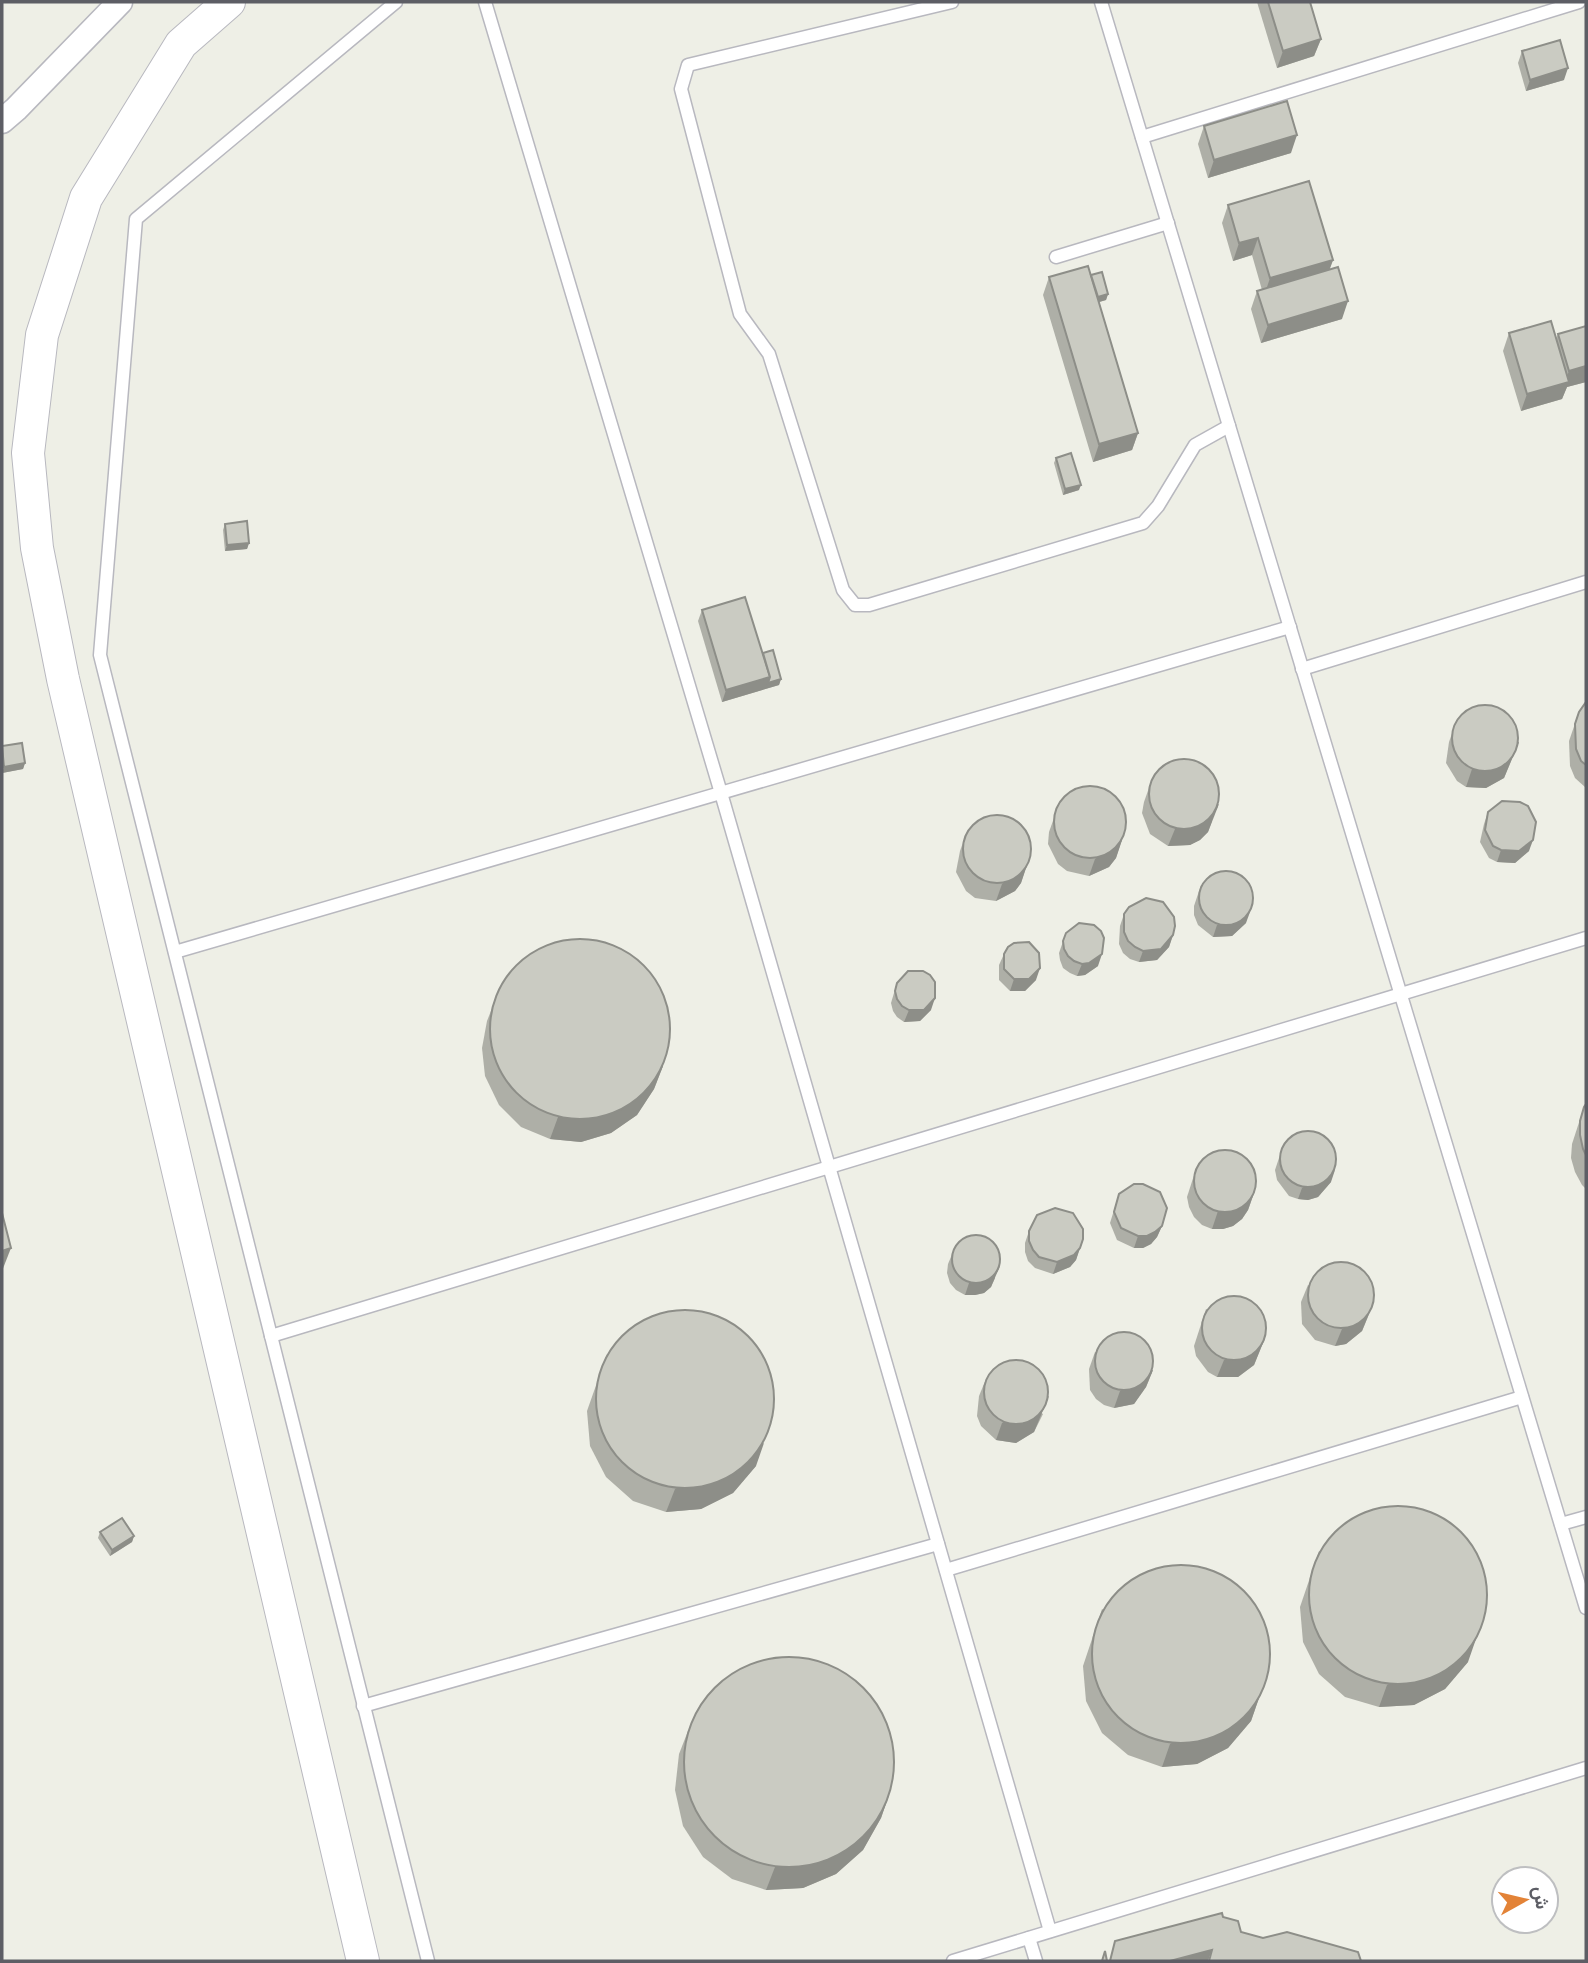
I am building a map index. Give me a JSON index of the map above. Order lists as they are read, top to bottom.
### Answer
{
  "north": "right"
}
